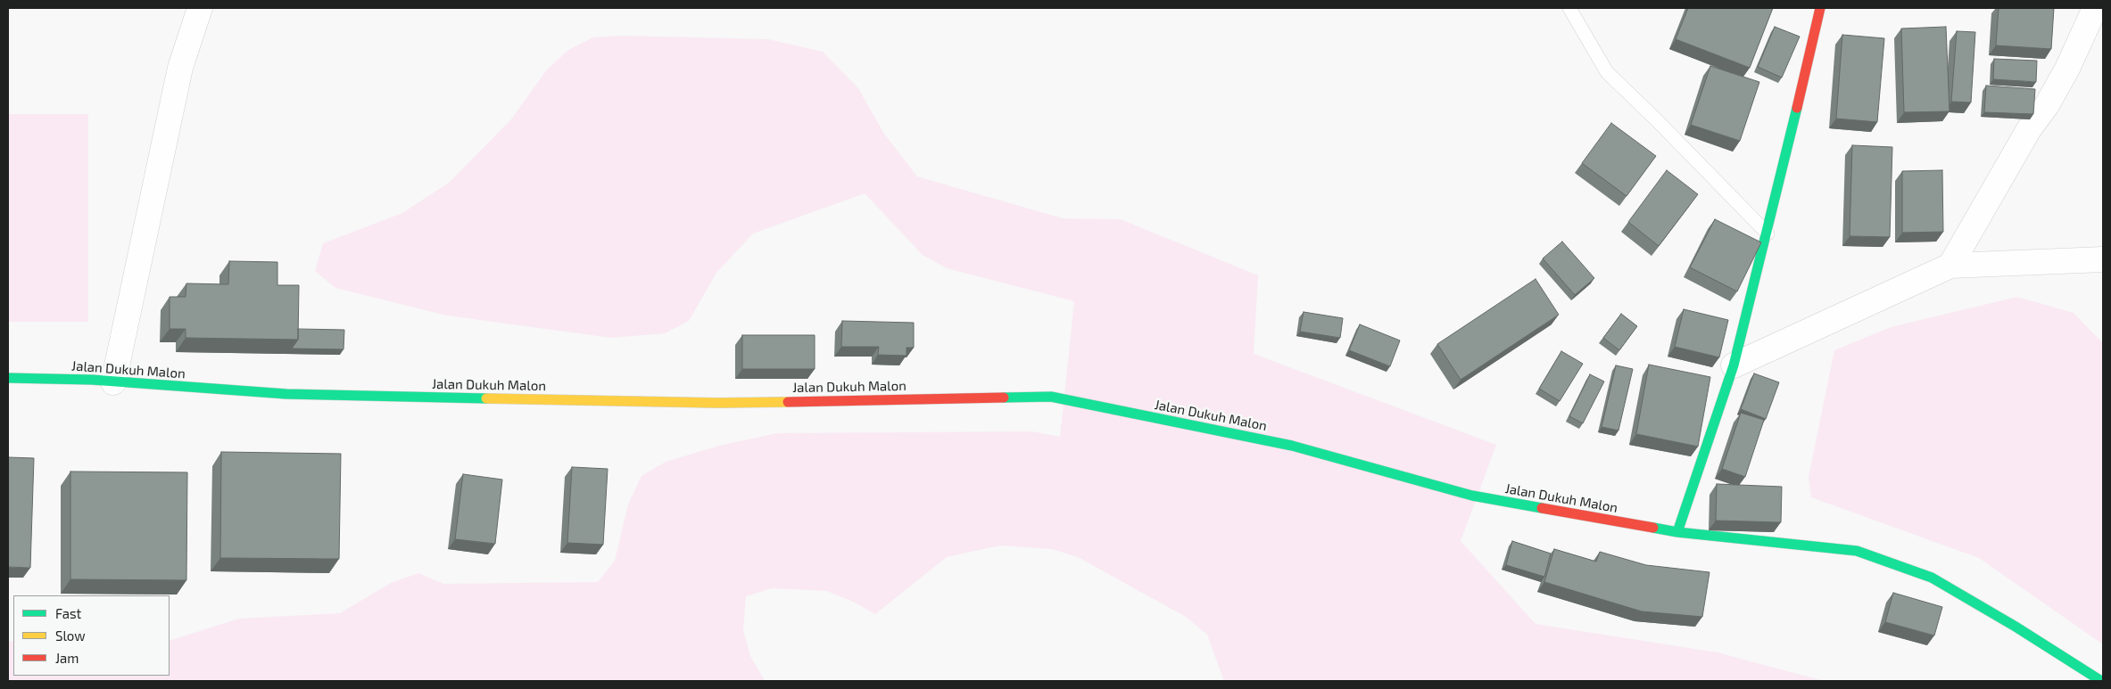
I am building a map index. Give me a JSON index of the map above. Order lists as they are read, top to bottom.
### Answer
{
  "streets": {
    "street": ["Jalan Dukuh Malon"]
  },
  "legend": ["Fast", "Slow", "Jam"]
}
